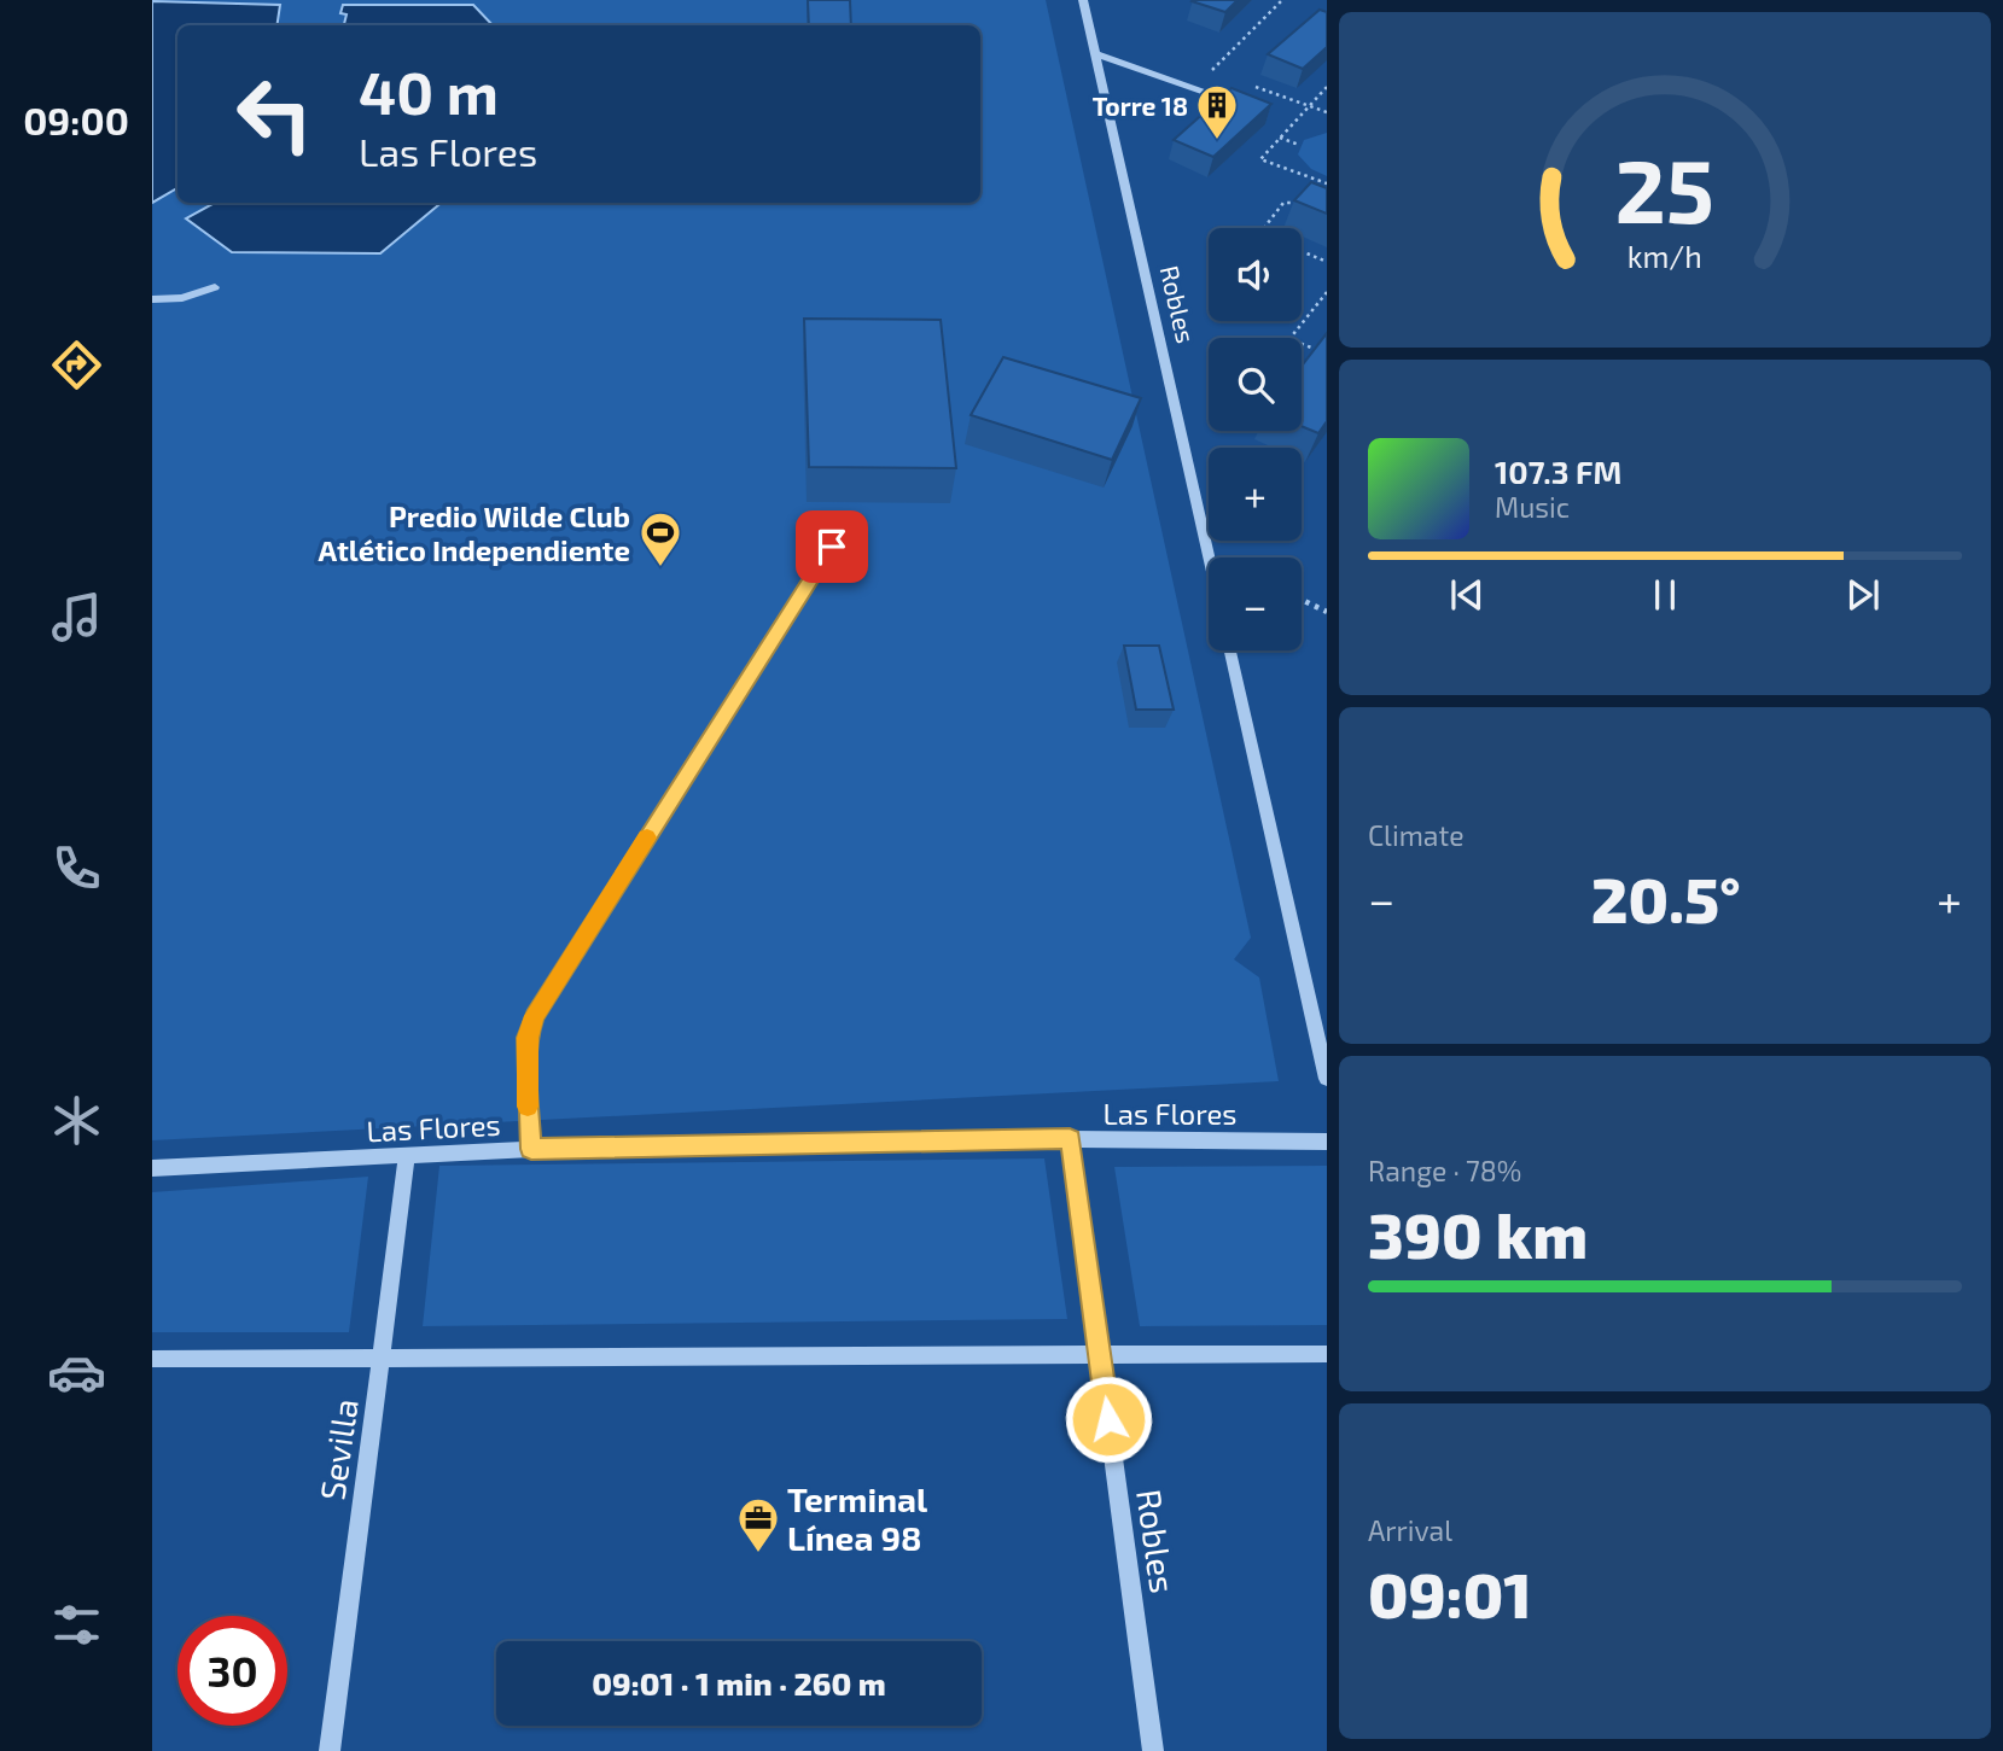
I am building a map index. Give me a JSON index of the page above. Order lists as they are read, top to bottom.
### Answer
{
  "streets": {
    "street": ["Robles", "Las Flores", "Sevilla"]
  },
  "crossings": [
    ["Robles", "Las Flores"],
    ["Las Flores", "Sevilla"]
  ],
  "places": {
    "building": ["Torre 18"],
    "sports": ["Predio Wilde Club Atlético Independiente"],
    "office": ["Terminal Línea 98"]
  },
  "page": {
    "tabs": "09:00",
    "turn": ["40 m", "Las Flores"],
    "map_buttons": ["+", "−"],
    "song": ["107.3 FM", "Music"],
    "tile": [
      "Climate",
      ["Range · 78%", "390 km"],
      ["Arrival", "09:01"]
    ],
    "heat": ["−", "20.5°", "+"],
    "limit": "30",
    "trip": "09:01 · 1 min · 260 m",
    "gauge": ["25", "km/h"]
  }
}
